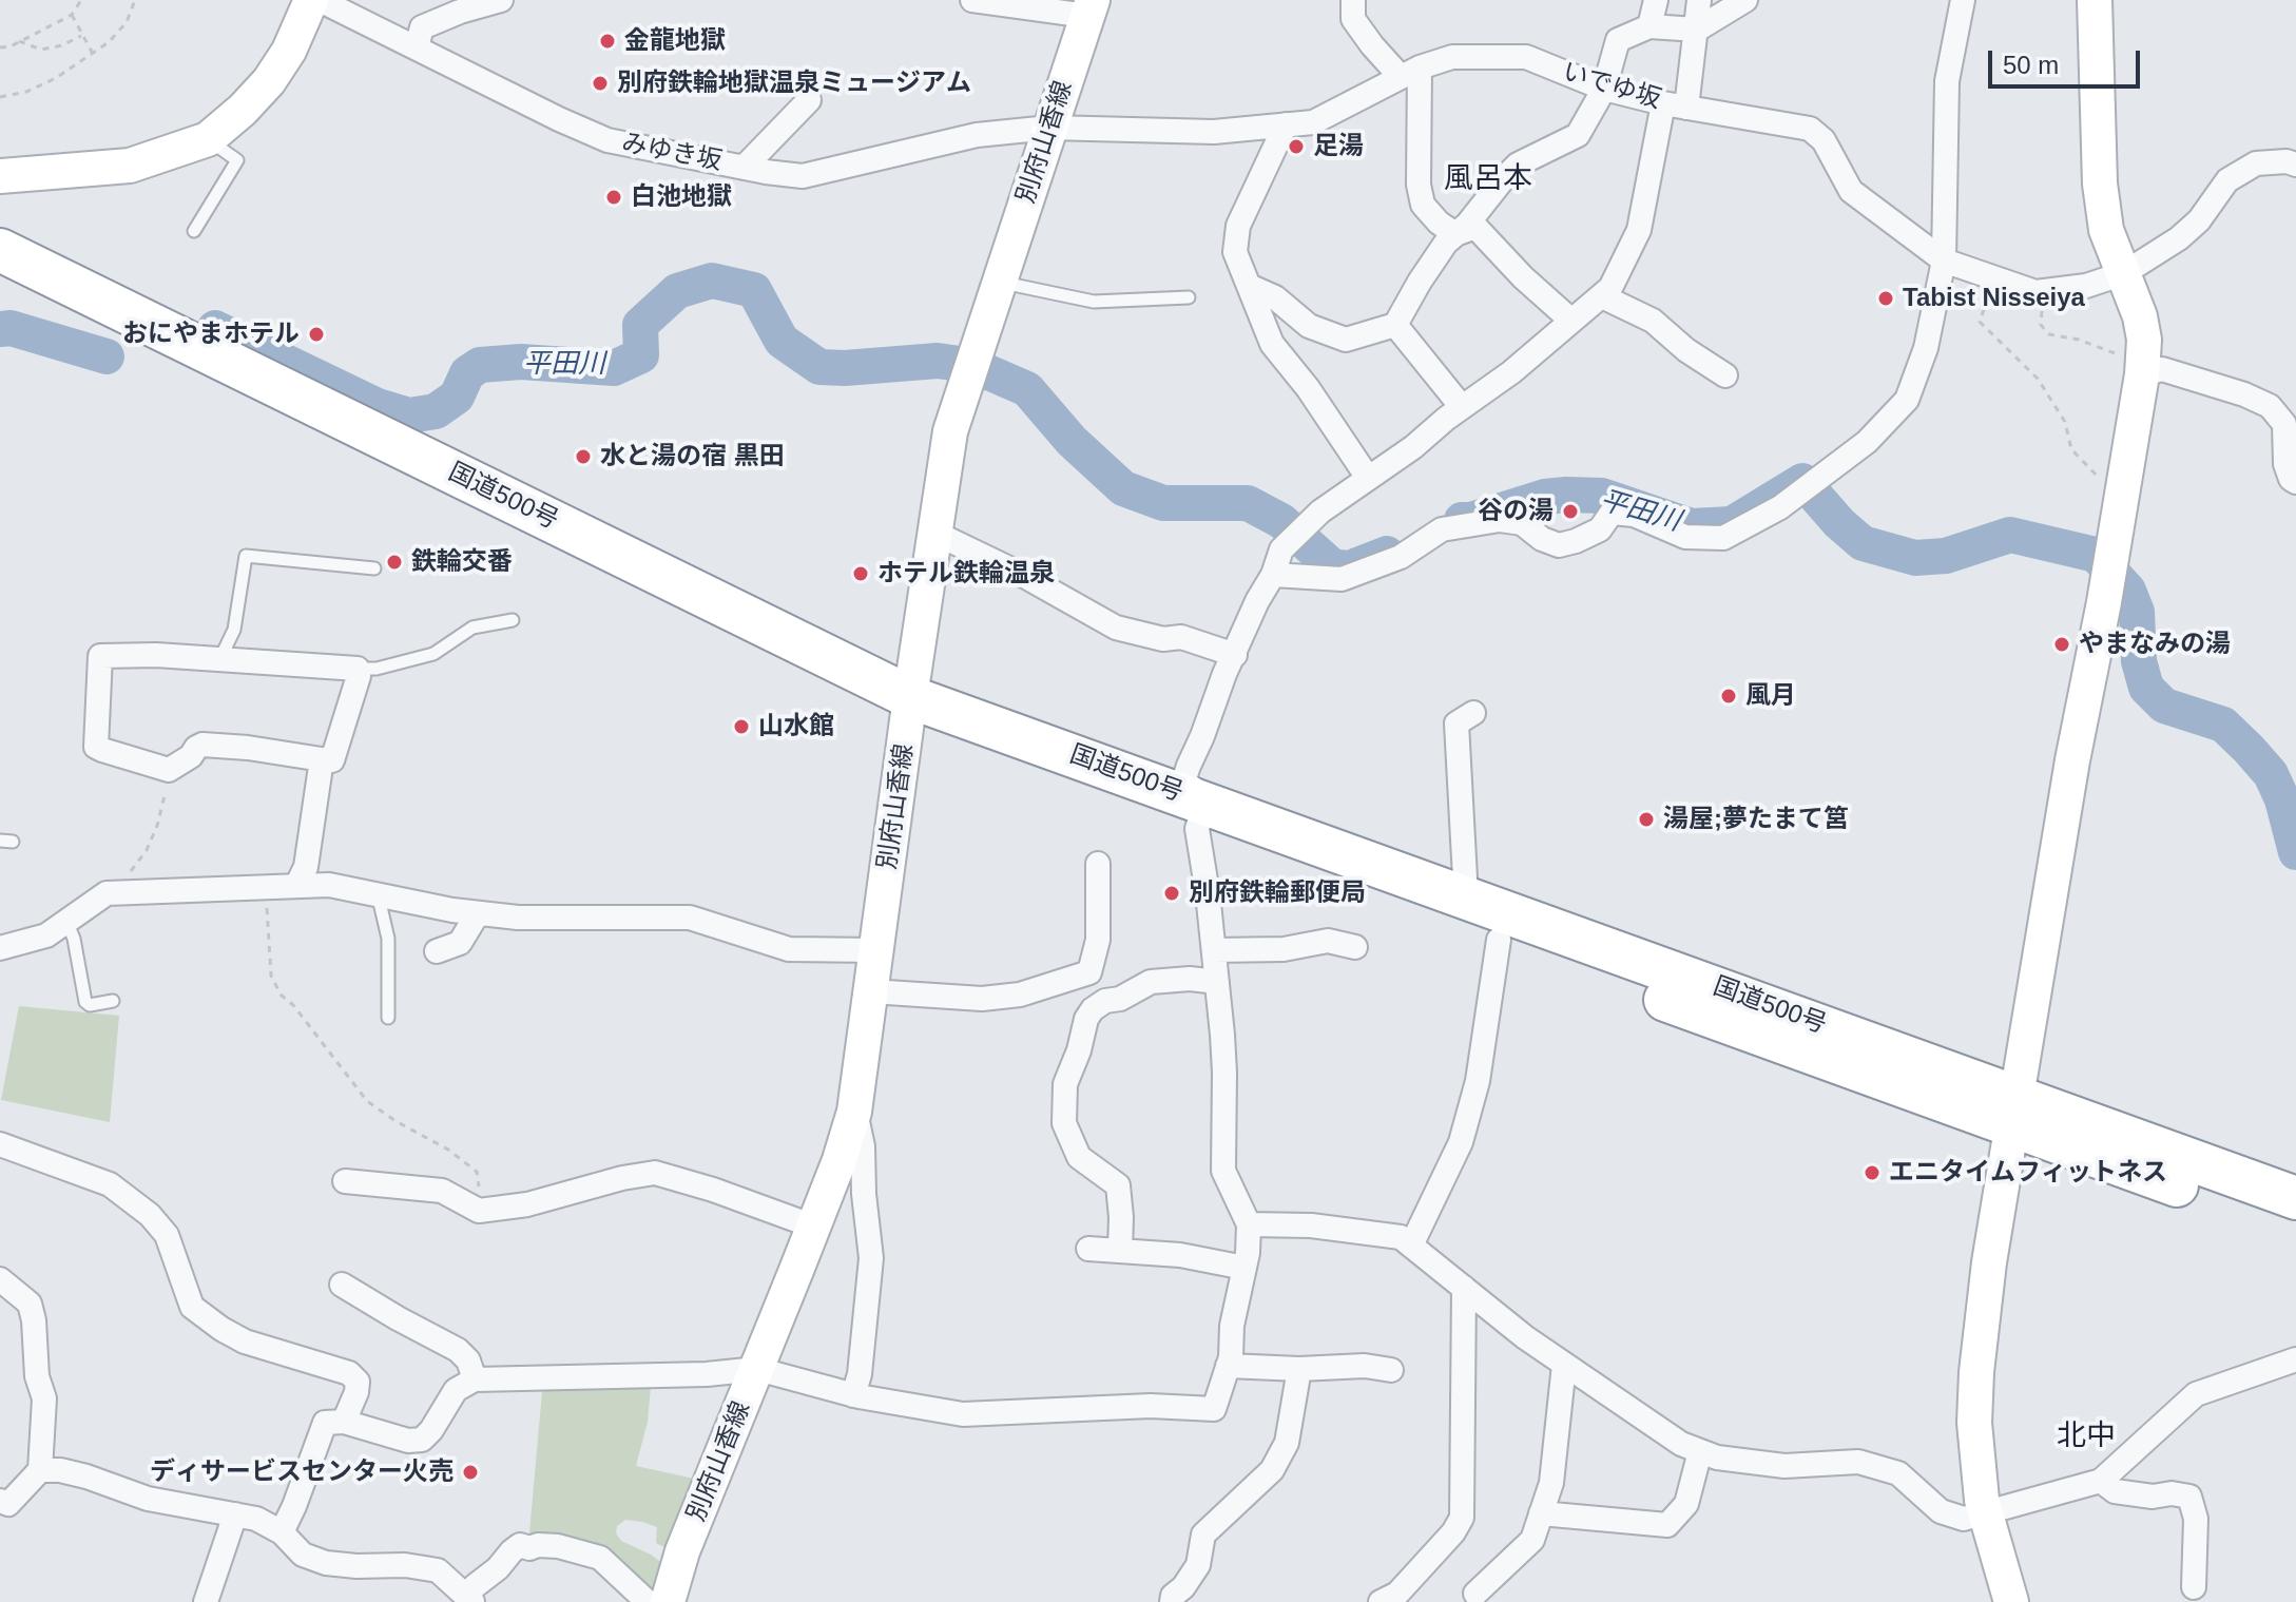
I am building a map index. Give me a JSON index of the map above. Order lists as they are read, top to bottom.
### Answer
{
  "streets": {
    "highway": ["国道500号"],
    "street": ["いでゆ坂", "別府山香線", "みゆき坂"]
  },
  "crossings": [
    ["いでゆ坂", "別府山香線"],
    ["いでゆ坂", "みゆき坂"],
    ["別府山香線", "みゆき坂"],
    ["別府山香線", "国道500号"]
  ],
  "districts": ["風呂本", "北中"],
  "water": ["平田川"],
  "places": [
    "金龍地獄",
    "別府鉄輪地獄温泉ミュージアム",
    "足湯",
    "白池地獄",
    "Tabist Nisseiya",
    "おにやまホテル",
    "水と湯の宿 黒田",
    "谷の湯",
    "鉄輪交番",
    "ホテル鉄輪温泉",
    "やまなみの湯",
    "風月",
    "山水館",
    "湯屋;夢たまて筥",
    "別府鉄輪郵便局",
    "エニタイムフィットネス",
    "ディサービスセンター火売"
  ],
  "scale_bar": "50 m"
}
